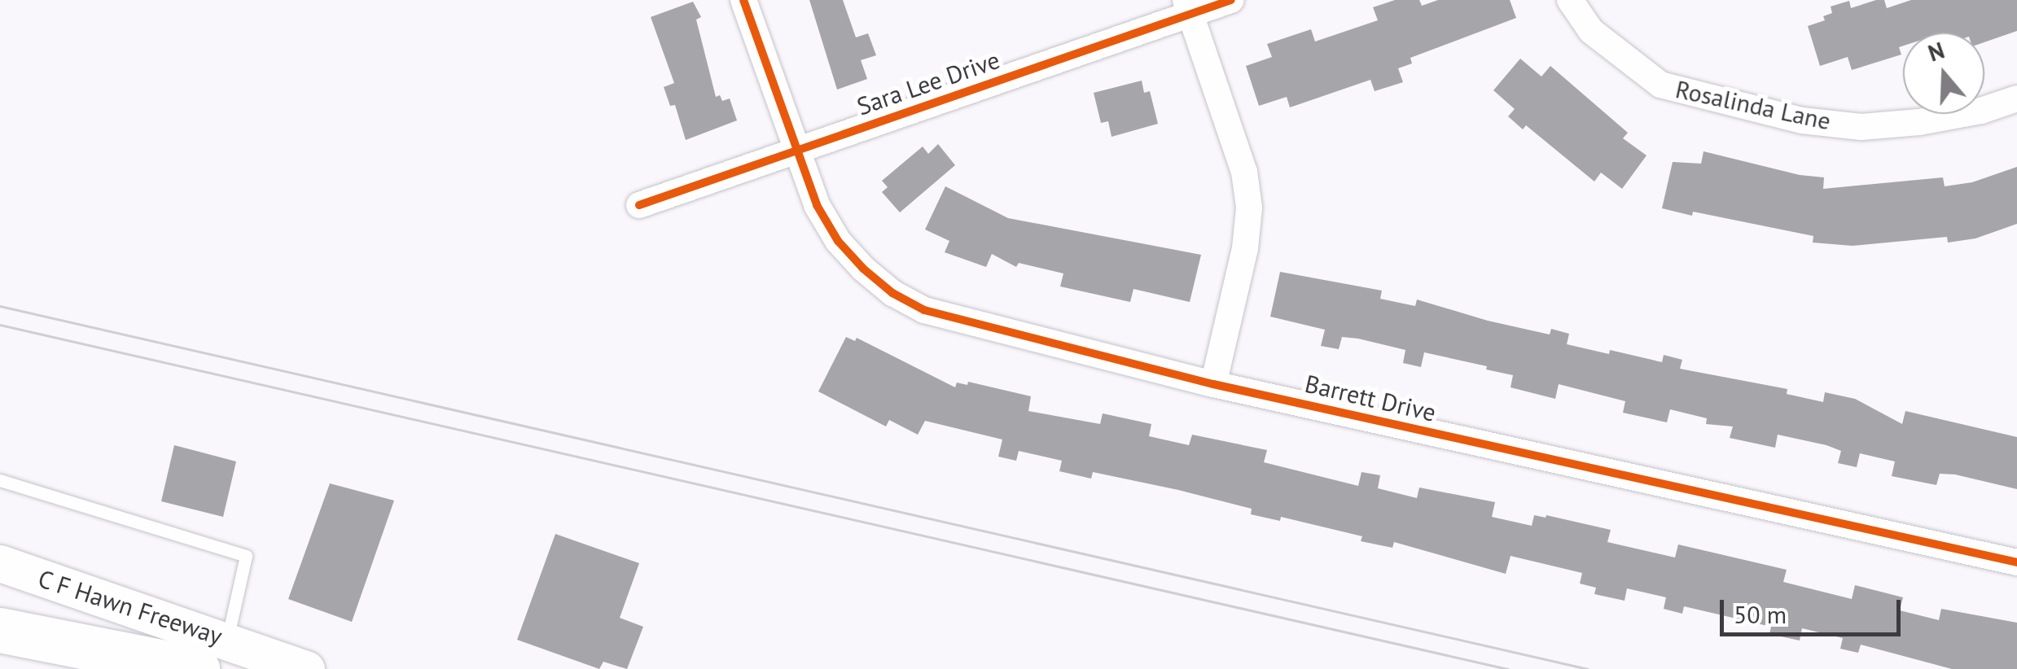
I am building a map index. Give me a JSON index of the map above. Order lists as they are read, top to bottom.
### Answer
{
  "streets": {
    "main road": ["C F Hawn Freeway"],
    "street": ["Sara Lee Drive", "Rosalinda Lane", "Barrett Drive"]
  },
  "crossings": [
    ["Sara Lee Drive", "Barrett Drive"]
  ],
  "scale_bar": "50 m",
  "north": "top"
}
